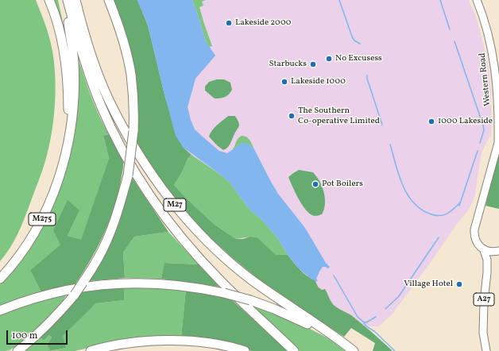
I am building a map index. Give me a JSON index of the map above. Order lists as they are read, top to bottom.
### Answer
{
  "streets": {
    "highway": ["M27", "M275"],
    "main road": ["Western Road", "A27"]
  },
  "crossings": [
    ["Western Road", "A27"]
  ],
  "places": [
    "Lakeside 2000",
    "No Excusess",
    "Starbucks",
    "Lakeside 1000",
    "The Southern Co-operative Limited",
    "1000 Lakeside",
    "Pot Boilers",
    "Village Hotel"
  ],
  "scale_bar": "100 m"
}
